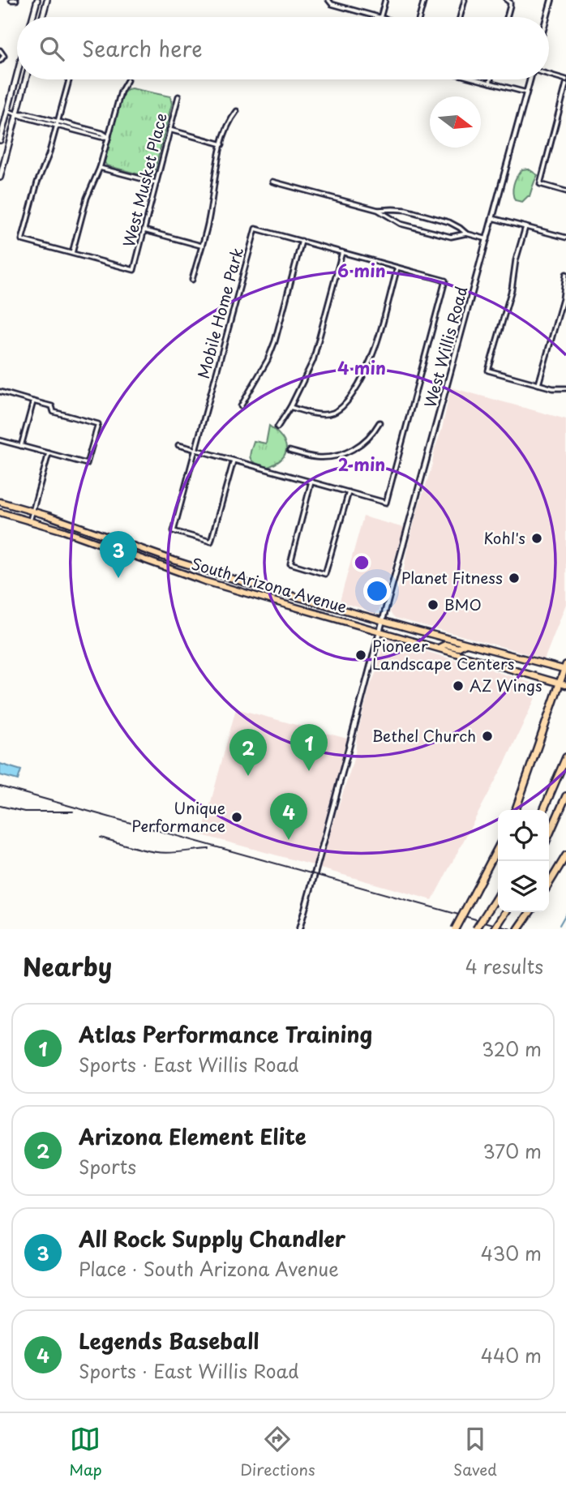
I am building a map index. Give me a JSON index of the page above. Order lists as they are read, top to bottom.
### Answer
{
  "streets": {
    "main road": ["South Arizona Avenue"],
    "street": ["West Musket Place", "Mobile Home Park", "West Willis Road"]
  },
  "crossings": [
    ["West Willis Road", "South Arizona Avenue"]
  ],
  "places": [
    "Kohl's",
    "Planet Fitness",
    "BMO",
    "Pioneer Landscape Centers",
    "AZ Wings",
    "Bethel Church",
    "Unique Performance"
  ],
  "north": "right",
  "page": {
    "search": "Search here",
    "pins": [
      "3",
      "1",
      "2",
      "4"
    ],
    "heading": ["Nearby", "4 results"],
    "list": [
      {
        "mark": "1",
        "name": "Atlas Performance Training",
        "note": "Sports · East Willis Road",
        "value": "320 m"
      },
      {
        "mark": "2",
        "name": "Arizona Element Elite",
        "note": "Sports",
        "value": "370 m"
      },
      {
        "mark": "3",
        "name": "All Rock Supply Chandler",
        "note": "Place · South Arizona Avenue",
        "value": "430 m"
      },
      {
        "mark": "4",
        "name": "Legends Baseball",
        "note": "Sports · East Willis Road",
        "value": "440 m"
      }
    ],
    "nav": ["Map", "Directions", "Saved"]
  },
  "rings": ["6 min", "4 min", "2 min"]
}
